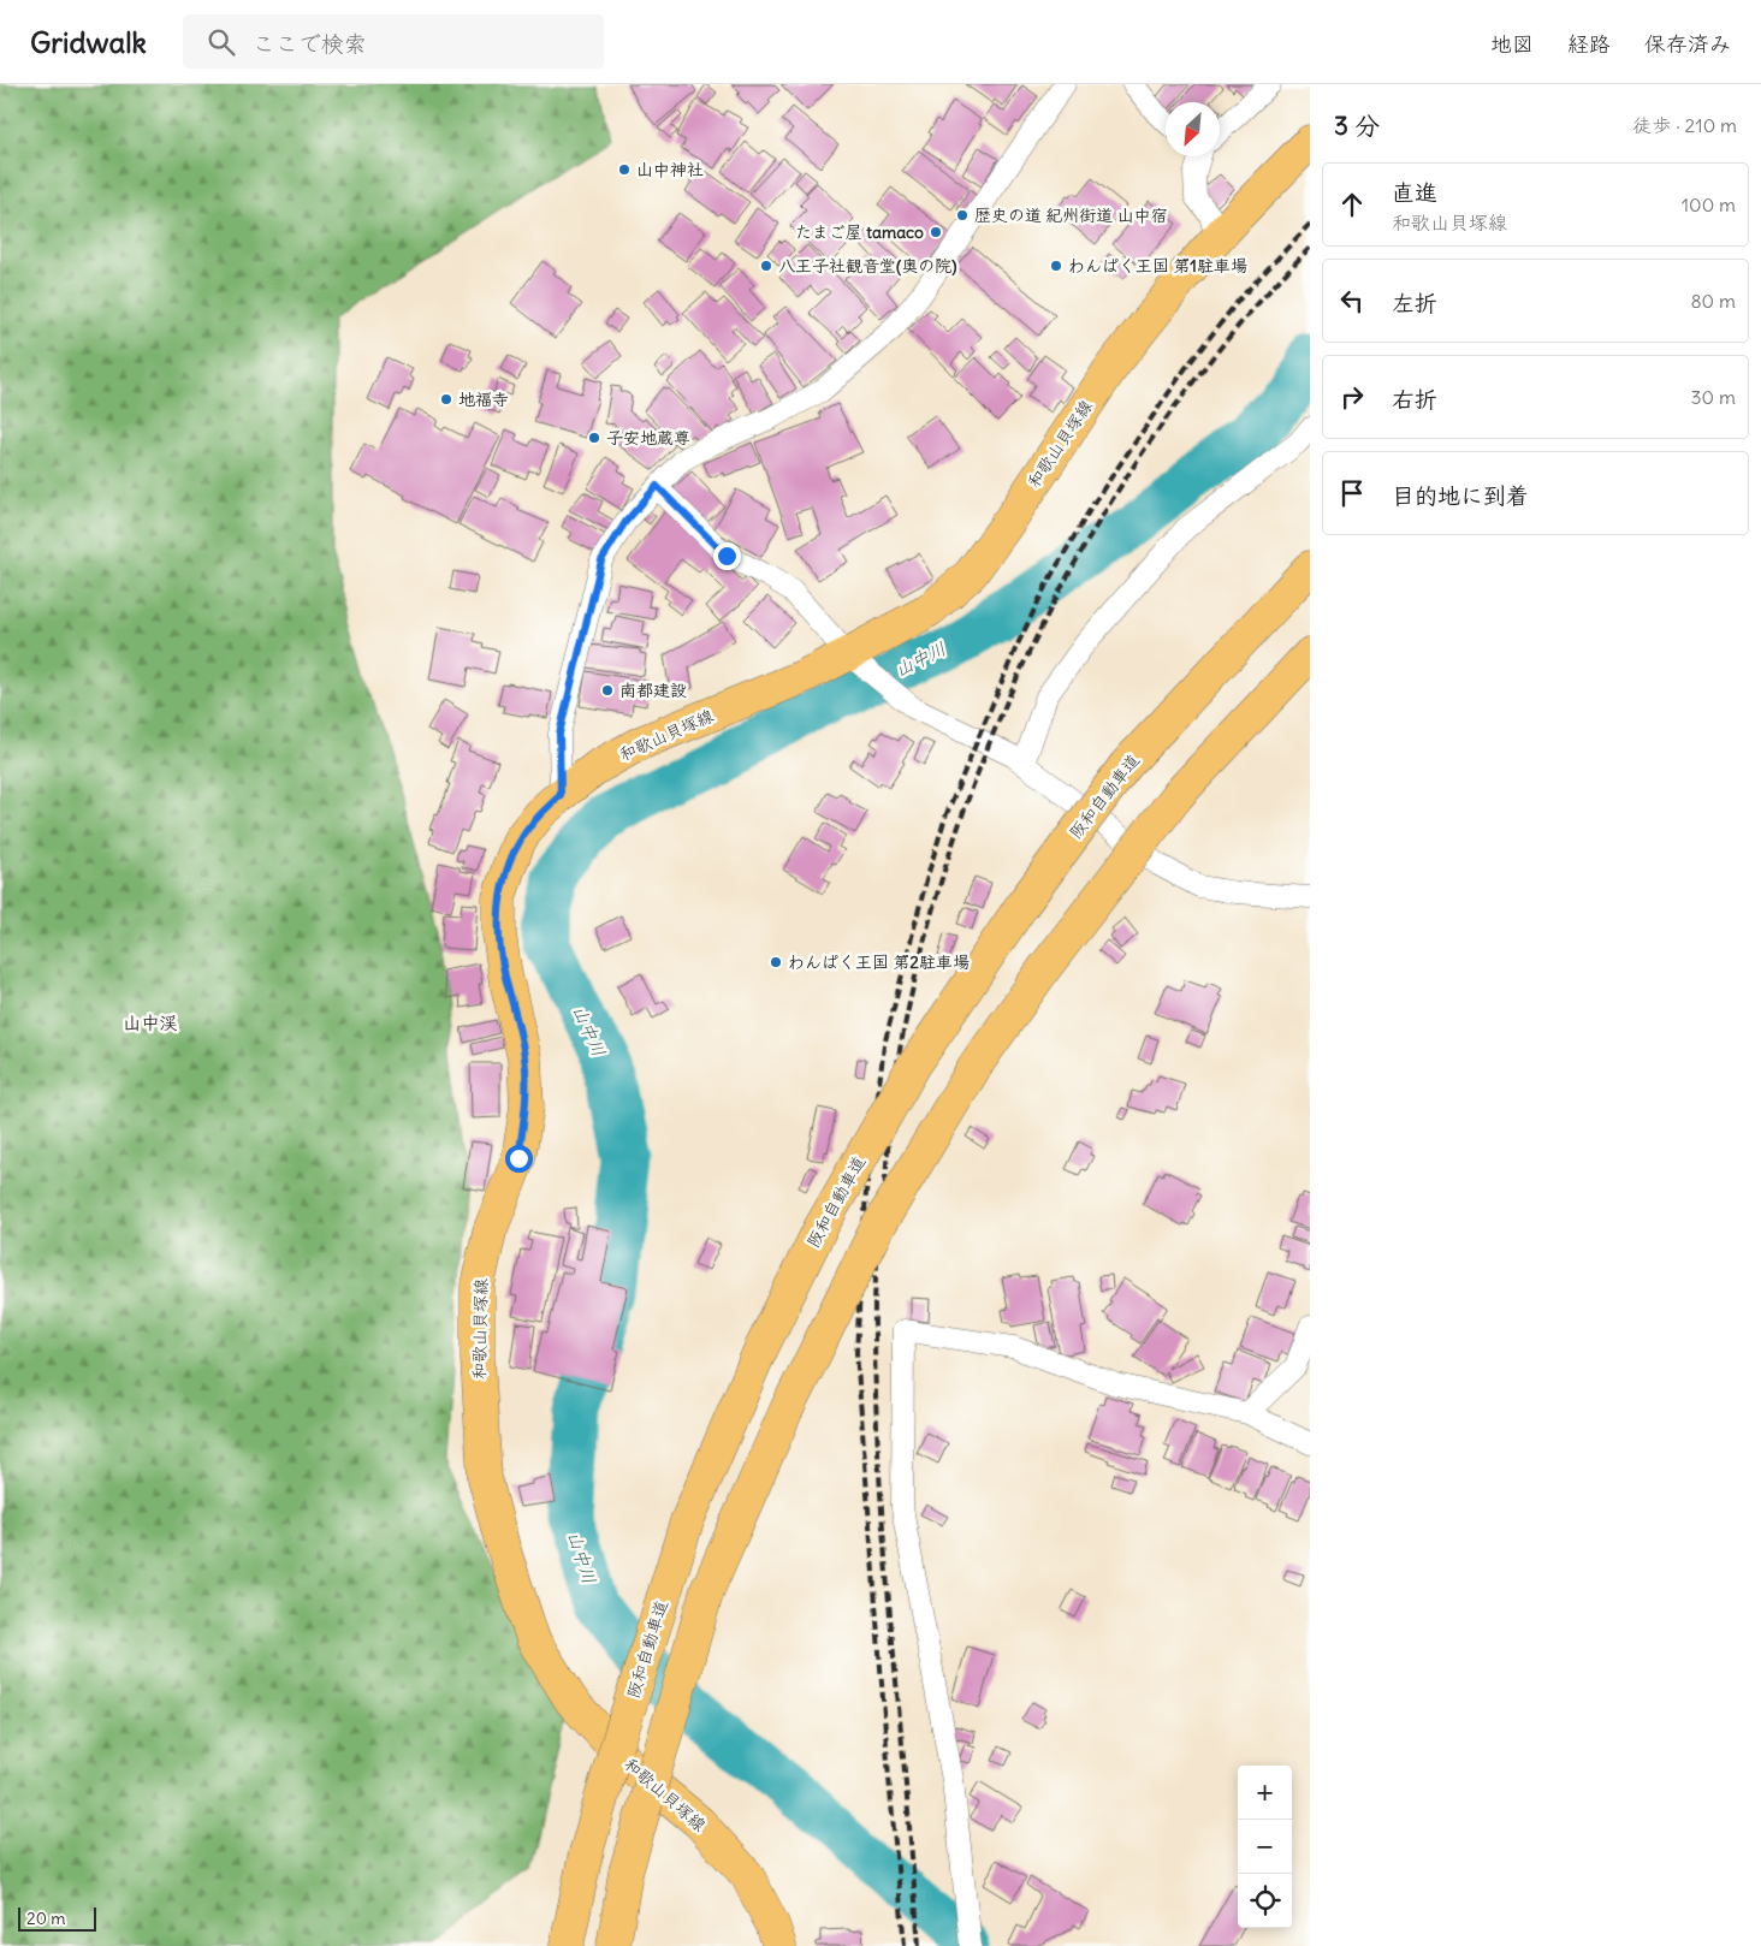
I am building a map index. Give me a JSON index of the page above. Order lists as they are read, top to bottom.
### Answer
{
  "streets": {
    "main road": ["和歌山貝塚線", "阪和自動車道"]
  },
  "districts": ["山中渓"],
  "water": ["山中川"],
  "places": [
    "山中神社",
    "歴史の道 紀州街道 山中宿",
    "たまご屋 tamaco",
    "八王子社観音堂(奥の院)",
    "わんぱく王国 第1駐車場",
    "地福寺",
    "子安地蔵尊",
    "南都建設",
    "わんぱく王国 第2駐車場"
  ],
  "scale_bar": "20 m",
  "north": "bottom left",
  "page": {
    "header": "Gridwalk",
    "search": "ここで検索",
    "nav": ["地図", "経路", "保存済み"],
    "heading": ["3 分", "徒歩 · 210 m"],
    "list": [
      ["直進", "和歌山貝塚線", "100 m"],
      ["左折", "80 m"],
      ["右折", "30 m"],
      "目的地に到着"
    ],
    "map_buttons": ["+", "−"],
    "scale": "20 m"
  }
}
